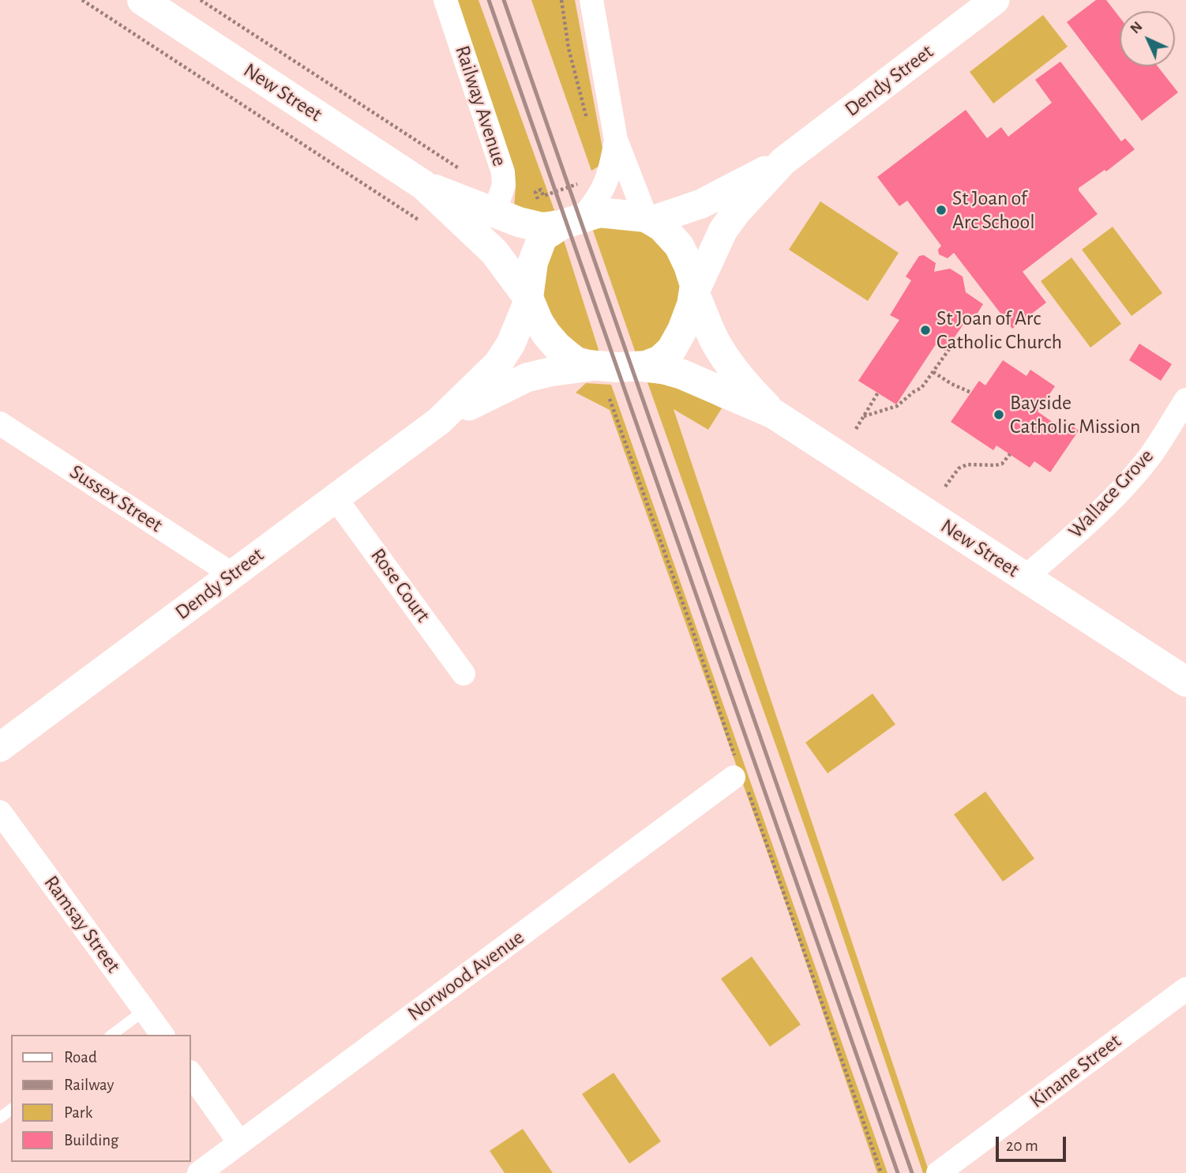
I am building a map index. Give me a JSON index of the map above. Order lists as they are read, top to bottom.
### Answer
{
  "streets": {
    "main road": ["New Street"],
    "street": [
      "Dendy Street",
      "Railway Avenue",
      "Wallace Grove",
      "Sussex Street",
      "Rose Court",
      "Ramsay Street",
      "Norwood Avenue",
      "Kinane Street"
    ]
  },
  "crossings": [
    ["Dendy Street", "New Street"],
    ["Dendy Street", "Sussex Street"],
    ["Dendy Street", "Rose Court"],
    ["New Street", "Railway Avenue"],
    ["New Street", "Wallace Grove"]
  ],
  "places": ["St Joan of Arc School", "St Joan of Arc Catholic Church", "Bayside Catholic Mission"],
  "legend": [
    "Road",
    "Railway",
    "Park",
    "Building"
  ],
  "scale_bar": "20 m",
  "north": "top left"
}
